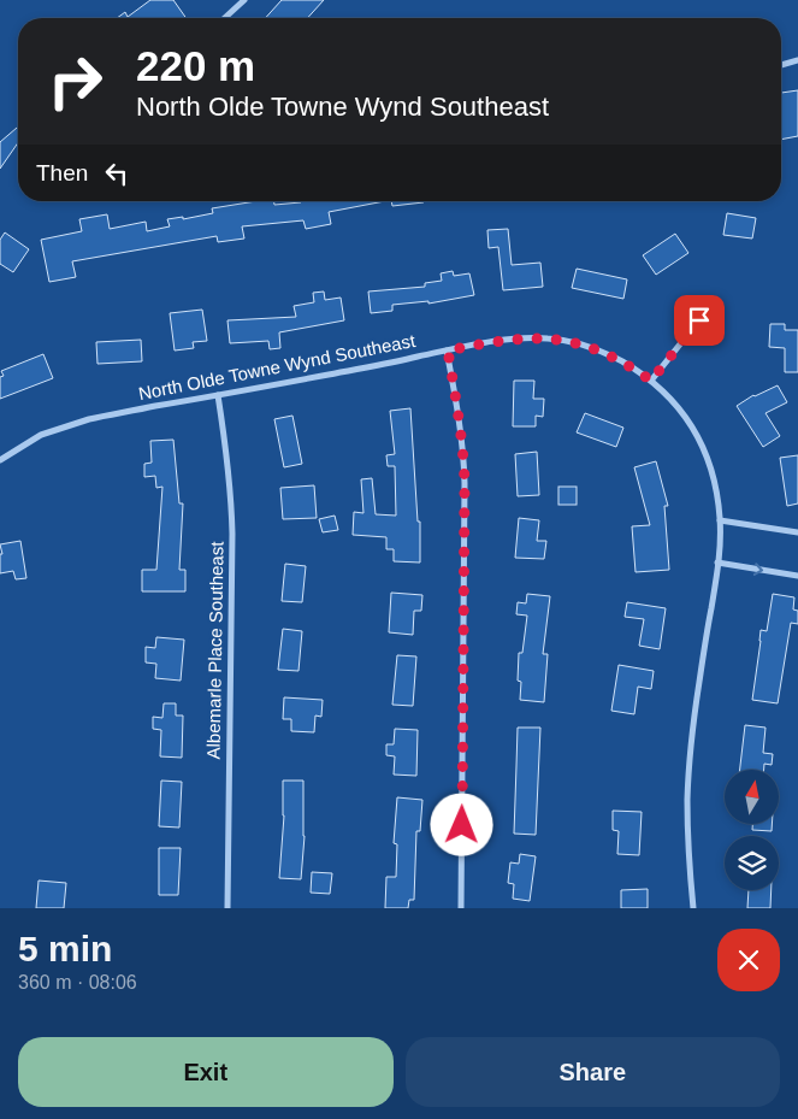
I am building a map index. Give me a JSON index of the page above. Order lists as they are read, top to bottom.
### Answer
{
  "streets": {
    "street": ["North Olde Towne Wynd Southeast", "Albemarle Place Southeast"]
  },
  "crossings": [
    ["North Olde Towne Wynd Southeast", "Albemarle Place Southeast"]
  ],
  "north": "top",
  "page": {
    "turn": ["220 m", "North Olde Towne Wynd Southeast"],
    "then": "Then",
    "heading": ["5 min", "360 m · 08:06"],
    "buttons": ["Exit", "Share"]
  }
}
